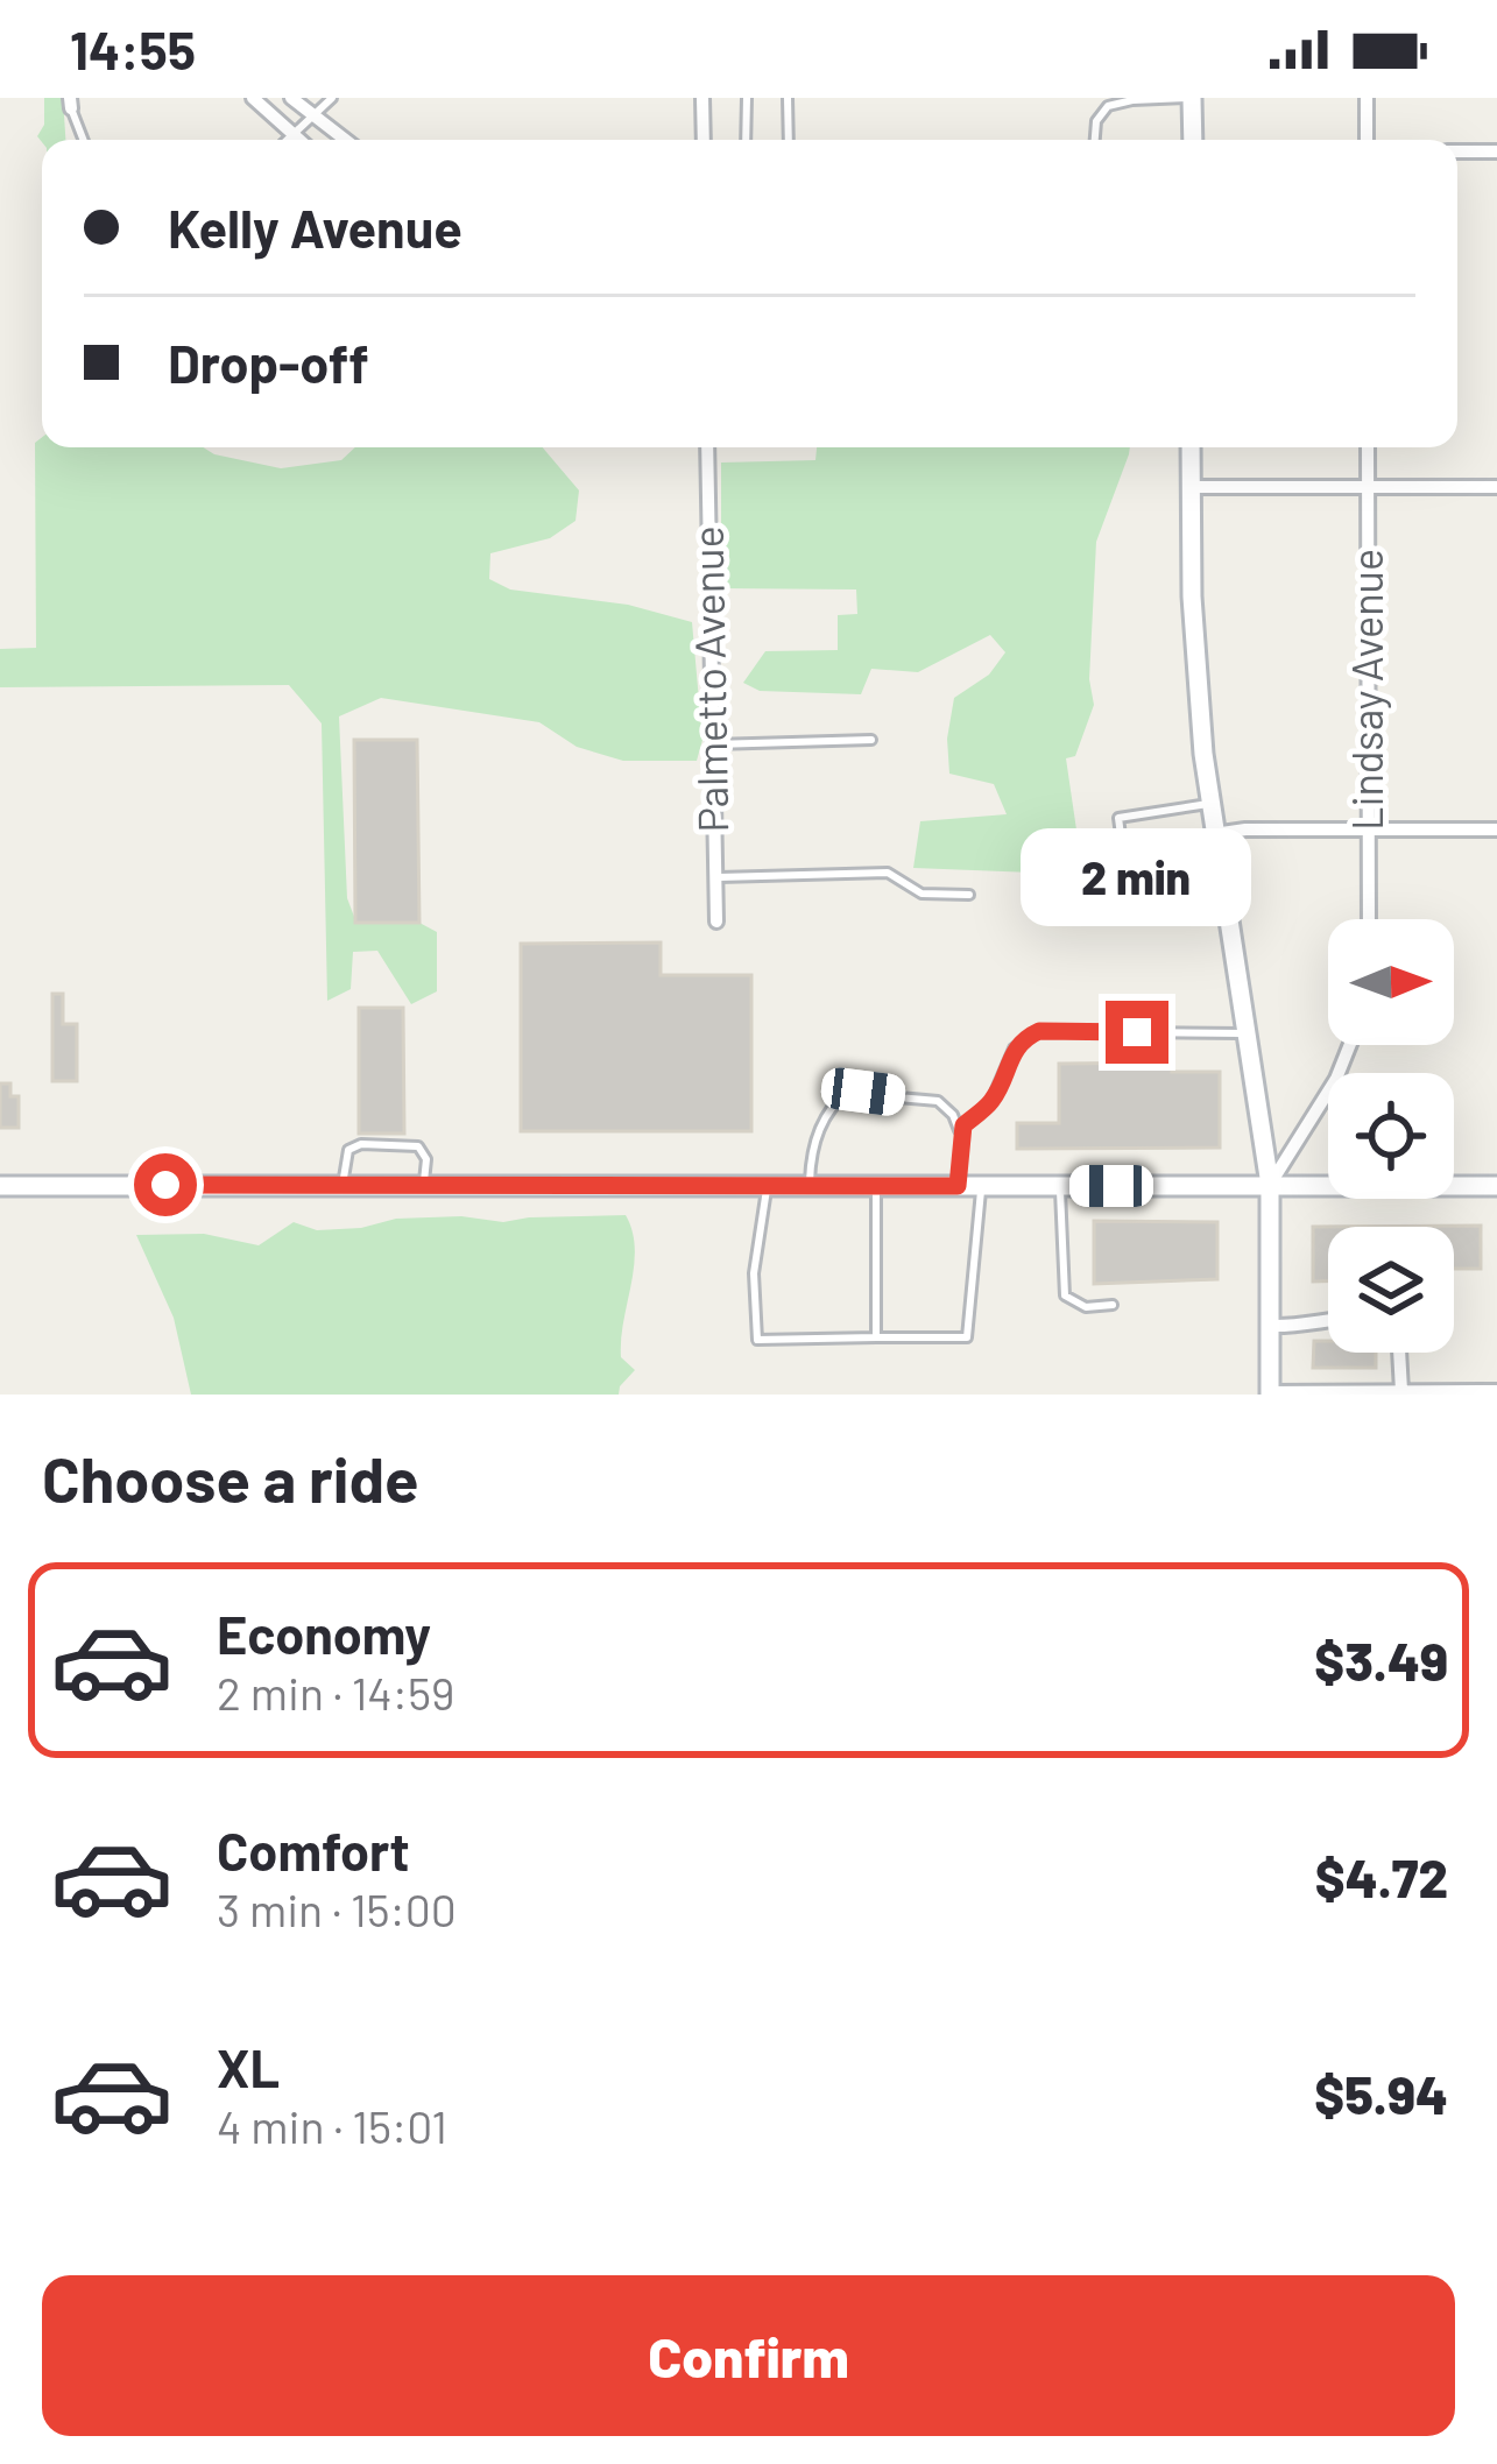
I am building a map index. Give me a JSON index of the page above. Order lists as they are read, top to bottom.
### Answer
{
  "streets": {
    "street": ["Palmetto Avenue", "Lindsay Avenue"]
  },
  "north": "right",
  "page": {
    "status": "14:55",
    "banner": ["Kelly Avenue", "Drop-off"],
    "bubble": "2 min",
    "heading": "Choose a ride",
    "list": [
      {
        "name": "Economy",
        "note": "2 min · 14:59",
        "value": "$3.49"
      },
      {
        "name": "Comfort",
        "note": "3 min · 15:00",
        "value": "$4.72"
      },
      {
        "name": "XL",
        "note": "4 min · 15:01",
        "value": "$5.94"
      }
    ],
    "buttons": "Confirm"
  }
}
